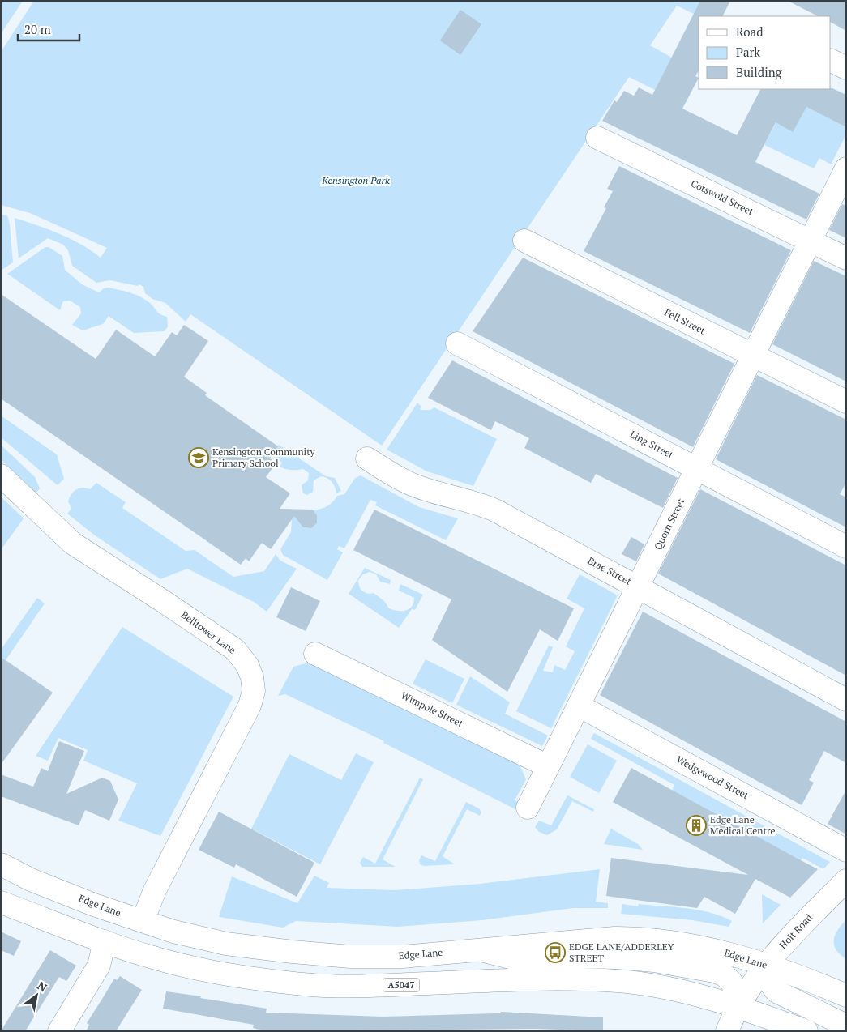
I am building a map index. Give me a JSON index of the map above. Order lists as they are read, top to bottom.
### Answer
{
  "streets": {
    "main road": [
      "Cotswold Street",
      "Fell Street",
      "Ling Street",
      "Quorn Street",
      "Brae Street",
      "Belltower Lane",
      "Wimpole Street",
      "Wedgewood Street",
      "Edge Lane",
      "Holt Road",
      "A5047"
    ]
  },
  "crossings": [
    ["Cotswold Street", "Quorn Street"],
    ["Fell Street", "Quorn Street"],
    ["Ling Street", "Quorn Street"],
    ["Quorn Street", "Brae Street"],
    ["Quorn Street", "Wimpole Street"],
    ["Quorn Street", "Wedgewood Street"],
    ["Belltower Lane", "Edge Lane"],
    ["Edge Lane", "Holt Road"],
    ["Holt Road", "A5047"]
  ],
  "parks": ["Kensington Park"],
  "places": {
    "school or university": ["Kensington Community Primary School"],
    "building": ["Edge Lane Medical Centre"],
    "bus stop": ["EDGE LANE/ADDERLEY STREET"]
  },
  "legend": ["Road", "Park", "Building"],
  "scale_bar": "20 m",
  "north": "top right"
}
